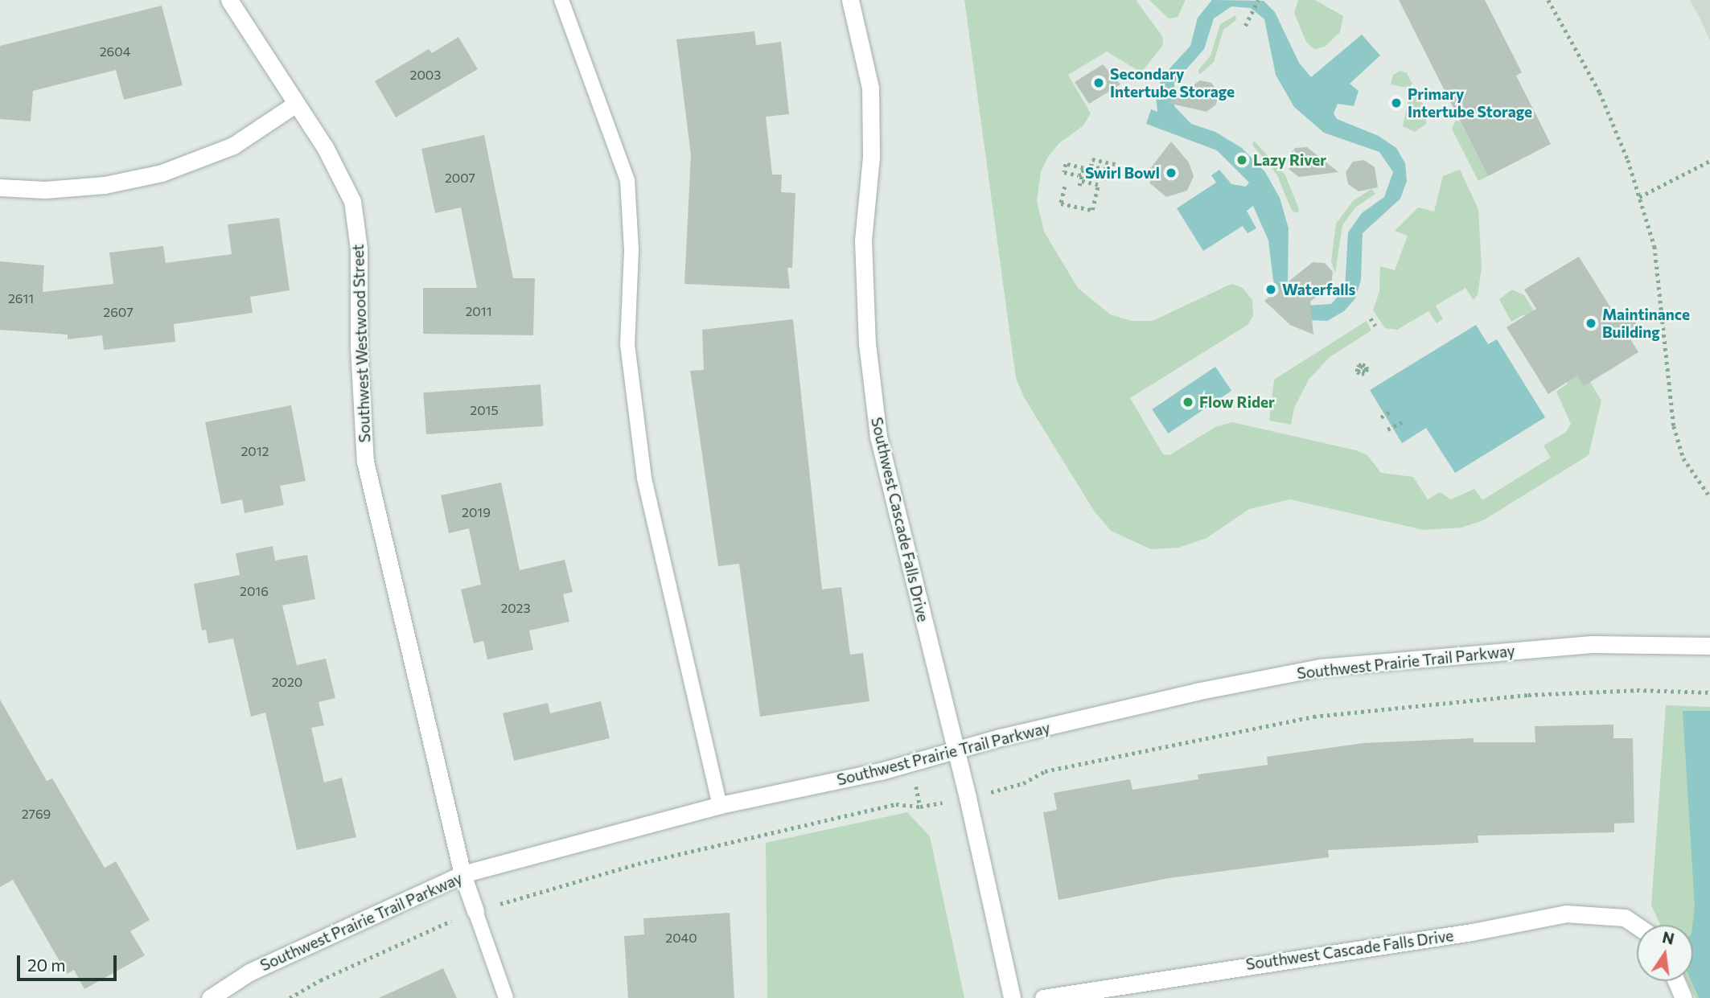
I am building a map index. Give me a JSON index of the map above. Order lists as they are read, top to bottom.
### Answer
{
  "streets": {
    "street": ["Southwest Westwood Street", "Southwest Cascade Falls Drive", "Southwest Prairie Trail Parkway"]
  },
  "crossings": [
    ["Southwest Westwood Street", "Southwest Prairie Trail Parkway"],
    ["Southwest Cascade Falls Drive", "Southwest Prairie Trail Parkway"]
  ],
  "places": [
    "Secondary Intertube Storage",
    "Primary Intertube Storage",
    "Lazy River",
    "Swirl Bowl",
    "Waterfalls",
    "Maintinance Building",
    "Flow Rider"
  ],
  "house_numbers": [
    "2604",
    "2003",
    "2007",
    "2611",
    "2011",
    "2607",
    "2015",
    "2012",
    "2019",
    "2016",
    "2023",
    "2020",
    "2769",
    "2040"
  ],
  "scale_bar": "20 m",
  "north": "top"
}
